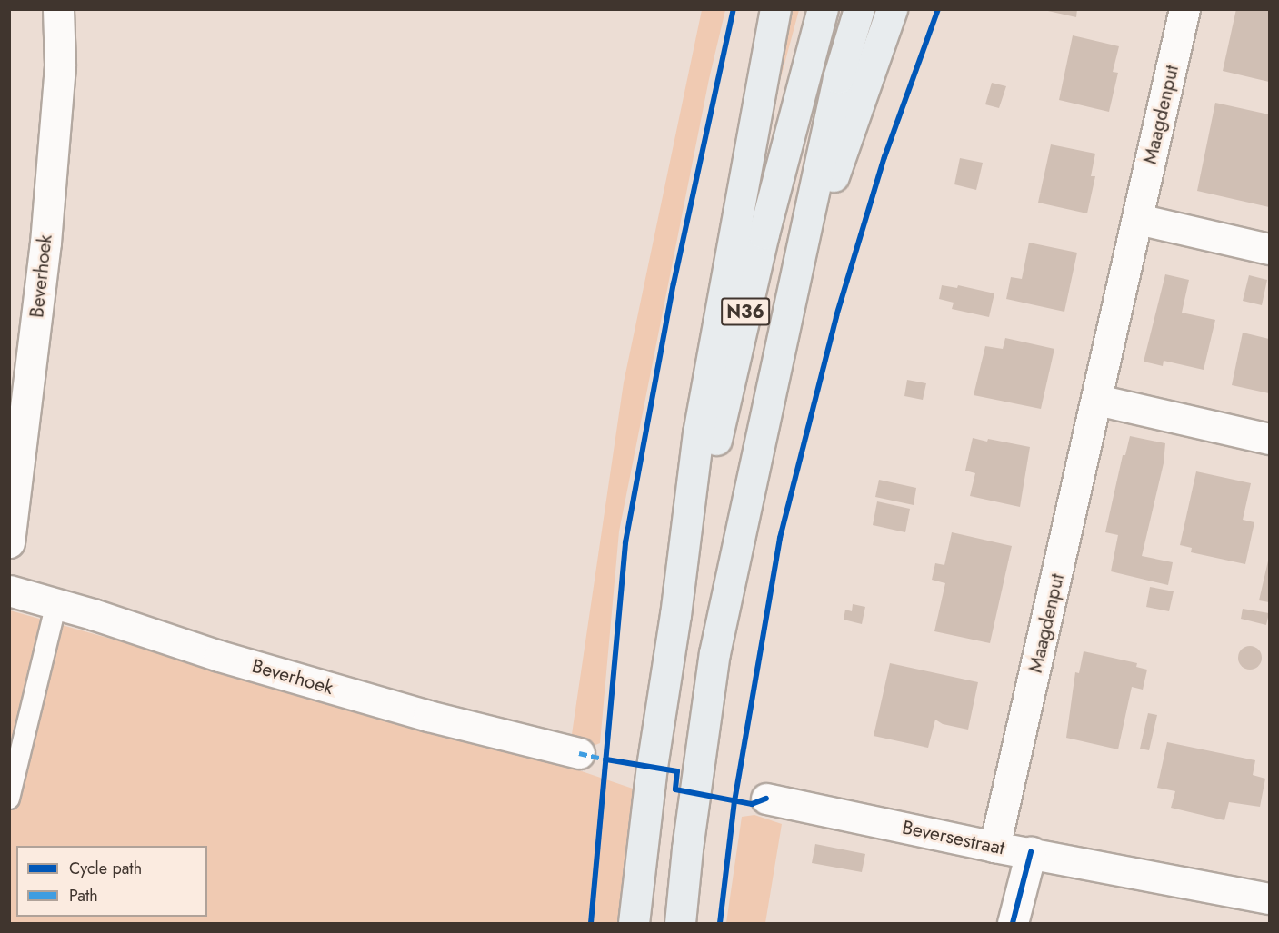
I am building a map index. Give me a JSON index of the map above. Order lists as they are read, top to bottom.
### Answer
{
  "streets": {
    "main road": ["N36"],
    "street": ["Maagdenput", "Beverhoek", "Beversestraat"]
  },
  "crossings": [
    ["Maagdenput", "Beversestraat"]
  ],
  "legend": ["Cycle path", "Path"]
}
